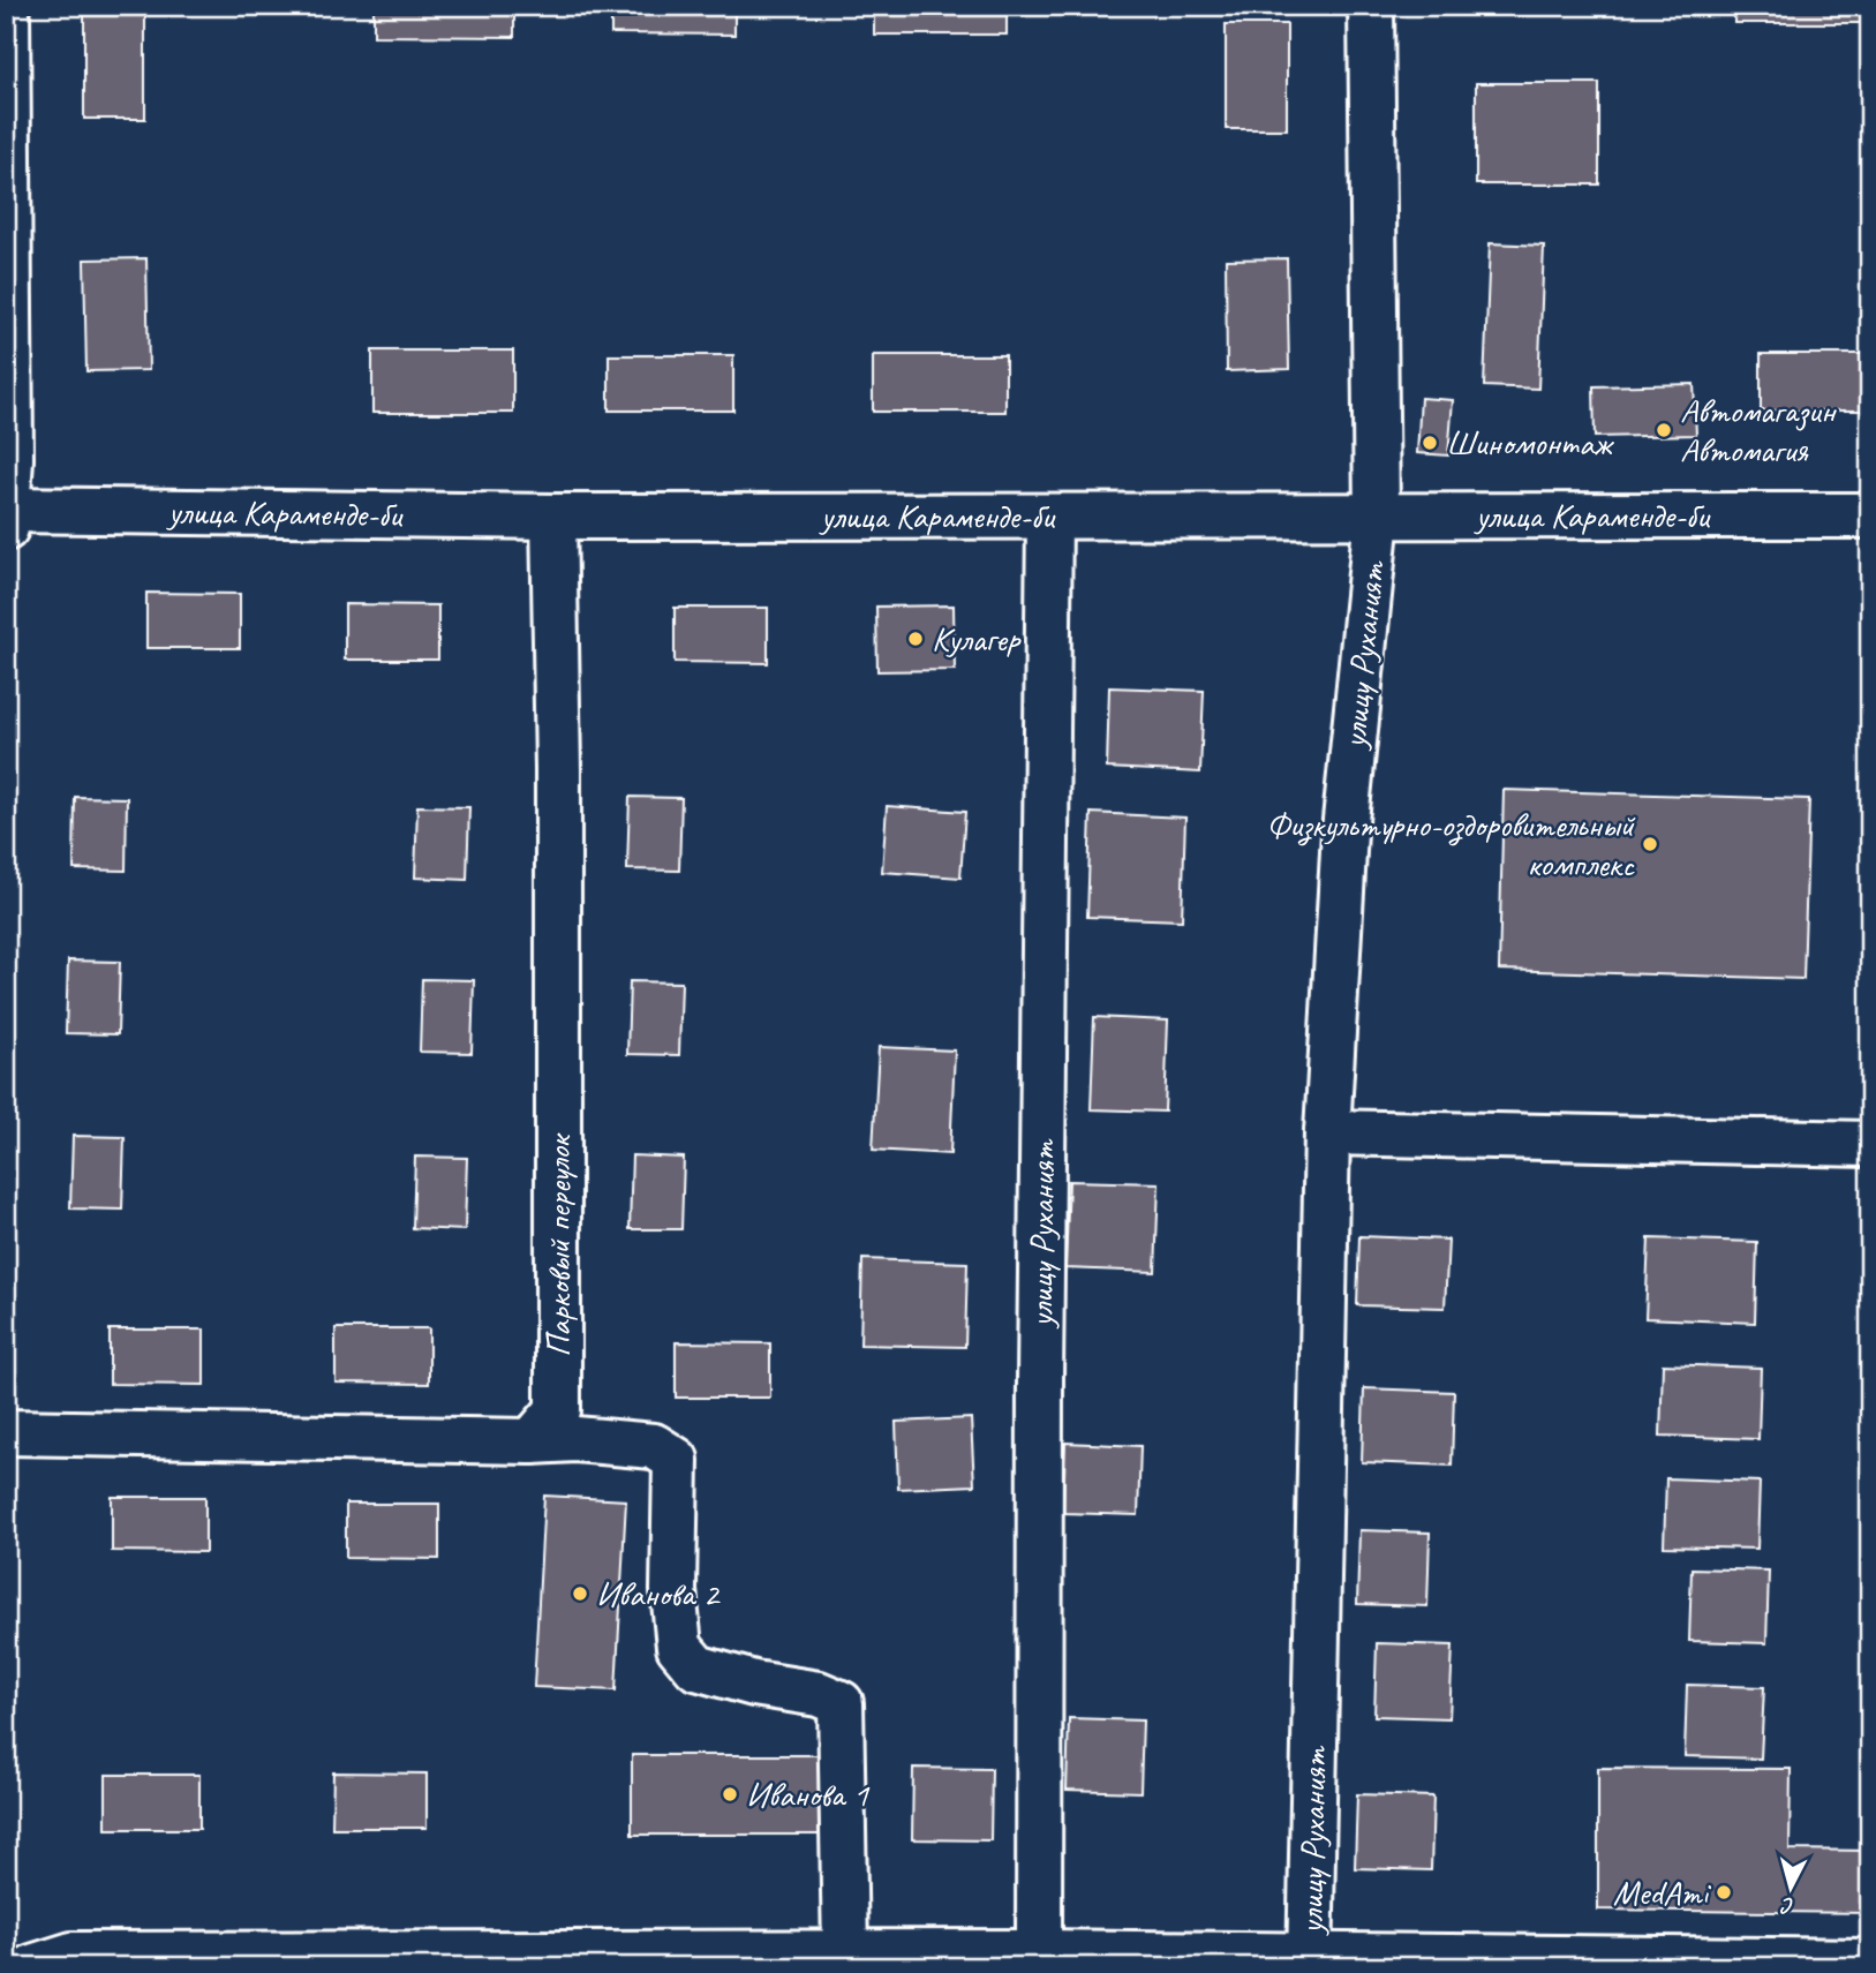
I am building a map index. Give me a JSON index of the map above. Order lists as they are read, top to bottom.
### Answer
{
  "streets": {
    "street": ["улица Караменде-би", "улицу Руханият", "Парковый переулок"]
  },
  "crossings": [
    ["улица Караменде-би", "улицу Руханият"],
    ["улица Караменде-би", "Парковый переулок"]
  ],
  "places": [
    "Автомагазин Автомагия",
    "Шиномонтаж",
    "Кулагер",
    "Физкультурно-оздоровительный комплекс",
    "Иванова 2",
    "Иванова 1",
    "MedAmi"
  ],
  "north": "bottom"
}
